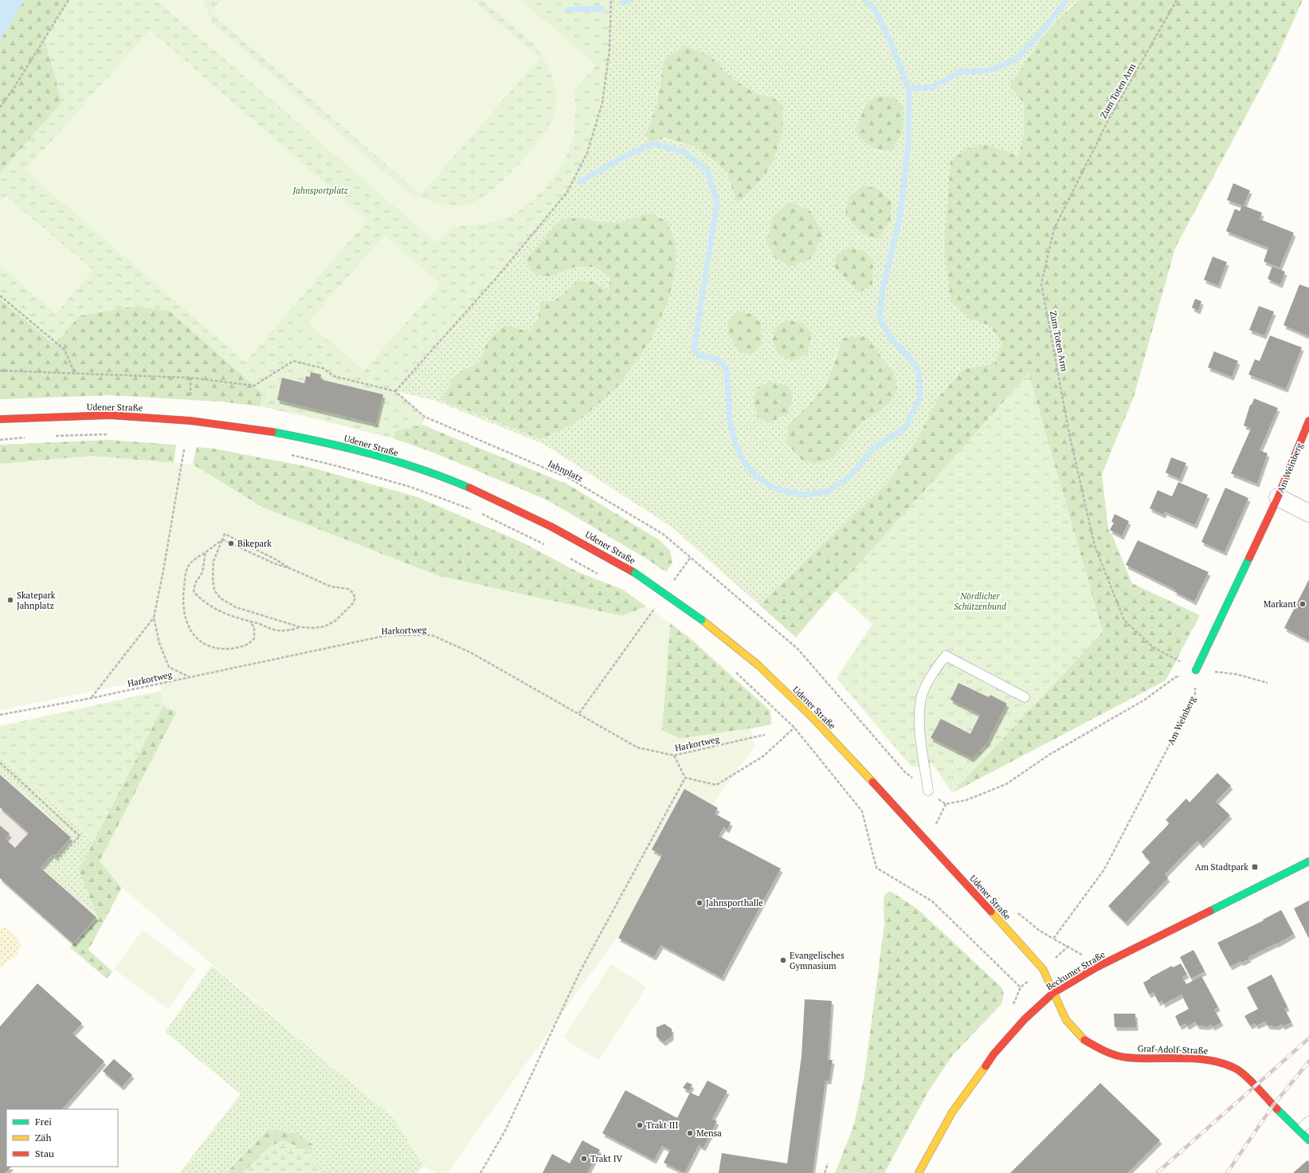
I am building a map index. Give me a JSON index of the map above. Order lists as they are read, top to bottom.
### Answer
{
  "streets": {
    "main road": [
      "Udener Straße",
      "Am Weinberg",
      "Beckumer Straße",
      "Graf-Adolf-Straße"
    ],
    "path": ["Zum Toten Arm", "Jahnplatz", "Harkortweg"]
  },
  "crossings": [
    ["Zum Toten Arm", "Am Weinberg"],
    ["Udener Straße", "Beckumer Straße"],
    ["Udener Straße", "Graf-Adolf-Straße"],
    ["Beckumer Straße", "Graf-Adolf-Straße"]
  ],
  "parks": ["Jahnsportplatz", "Nördlicher Schützenbund"],
  "places": {
    "other": [
      "Bikepark",
      "Skatepark Jahnplatz",
      "Markant",
      "Jahnsporthalle",
      "Evangelisches Gymnasium",
      "Trakt III",
      "Mensa",
      "Trakt IV"
    ],
    "transit": ["Am Stadtpark"]
  },
  "legend": ["Frei", "Zäh", "Stau"]
}
